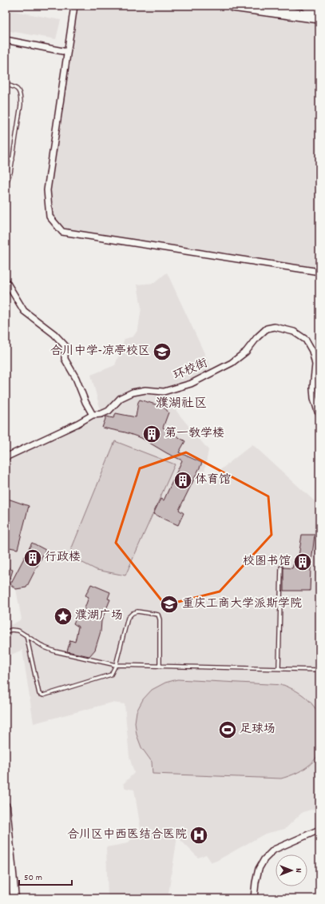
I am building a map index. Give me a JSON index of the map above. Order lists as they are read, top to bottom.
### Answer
{
  "streets": {
    "street": ["环校街"]
  },
  "districts": ["濮湖社区"],
  "places": {
    "school or university": ["合川中学-凉亭校区", "重庆工商大学派斯学院"],
    "building": [
      "第一教学楼",
      "体育馆",
      "行政楼",
      "校图书馆"
    ],
    "place": ["濮湖广场"],
    "sports": ["足球场"],
    "hospital": ["合川区中西医结合医院"]
  },
  "scale_bar": "50 m",
  "north": "right"
}
